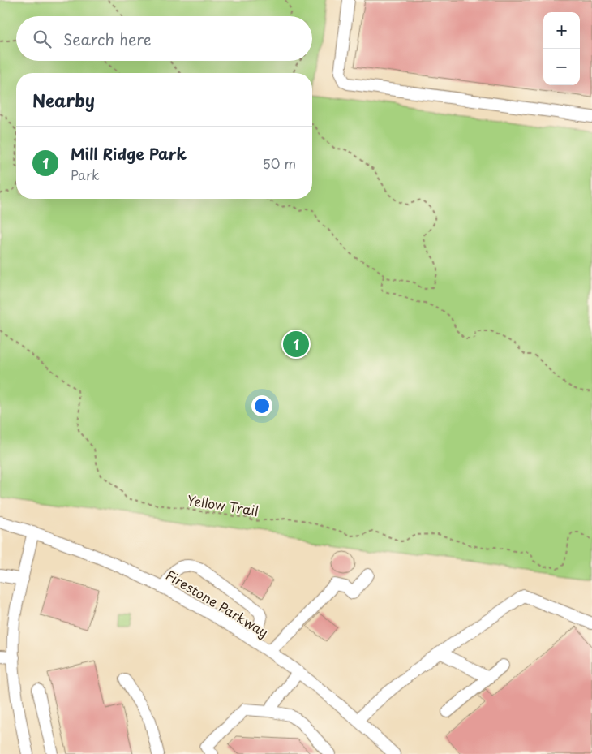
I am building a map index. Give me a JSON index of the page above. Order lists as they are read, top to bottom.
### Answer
{
  "streets": {
    "street": ["Firestone Parkway"],
    "path": ["Yellow Trail"]
  },
  "page": {
    "map_buttons": ["+", "−"],
    "search": "Search here",
    "heading": "Nearby",
    "list": [
      {
        "mark": "1",
        "name": "Mill Ridge Park",
        "note": "Park",
        "value": "50 m"
      }
    ],
    "pins": "1"
  }
}
